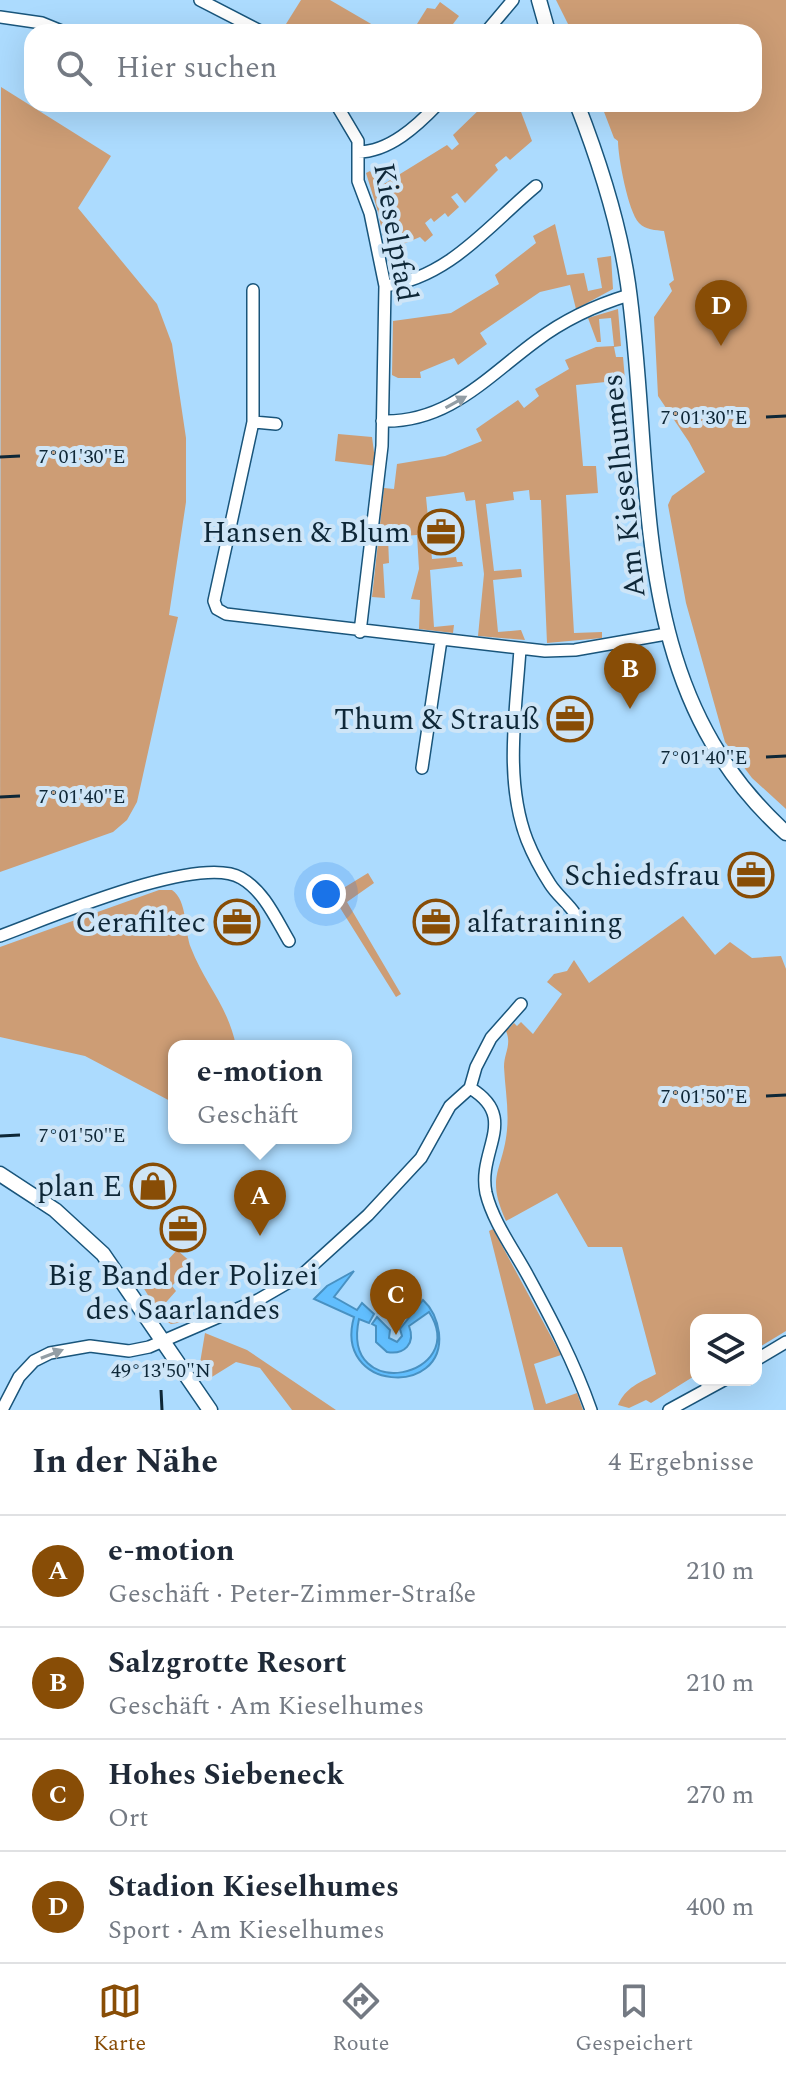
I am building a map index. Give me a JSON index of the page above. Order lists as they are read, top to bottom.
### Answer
{
  "streets": {
    "street": ["Kieselpfad", "Am Kieselhumes"]
  },
  "places": {
    "office": [
      "Hansen & Blum",
      "Thum & Strauß",
      "Schiedsfrau",
      "Cerafiltec",
      "alfatraining",
      "Big Band der Polizei des Saarlandes"
    ],
    "shop": ["plan E"]
  },
  "page": {
    "search": "Hier suchen",
    "pins": [
      "D",
      "B",
      "A",
      "C"
    ],
    "popup": ["e-motion", "Geschäft"],
    "heading": ["In der Nähe", "4 Ergebnisse"],
    "list": [
      {
        "mark": "A",
        "name": "e-motion",
        "note": "Geschäft · Peter-Zimmer-Straße",
        "value": "210 m"
      },
      {
        "mark": "B",
        "name": "Salzgrotte Resort",
        "note": "Geschäft · Am Kieselhumes",
        "value": "210 m"
      },
      {
        "mark": "C",
        "name": "Hohes Siebeneck",
        "note": "Ort",
        "value": "270 m"
      },
      {
        "mark": "D",
        "name": "Stadion Kieselhumes",
        "note": "Sport · Am Kieselhumes",
        "value": "400 m"
      }
    ],
    "nav": ["Karte", "Route", "Gespeichert"]
  },
  "coordinates": [
    "7°01'30\"E",
    "7°01'40\"E",
    "7°01'50\"E",
    "49°13'50\"N"
  ]
}
